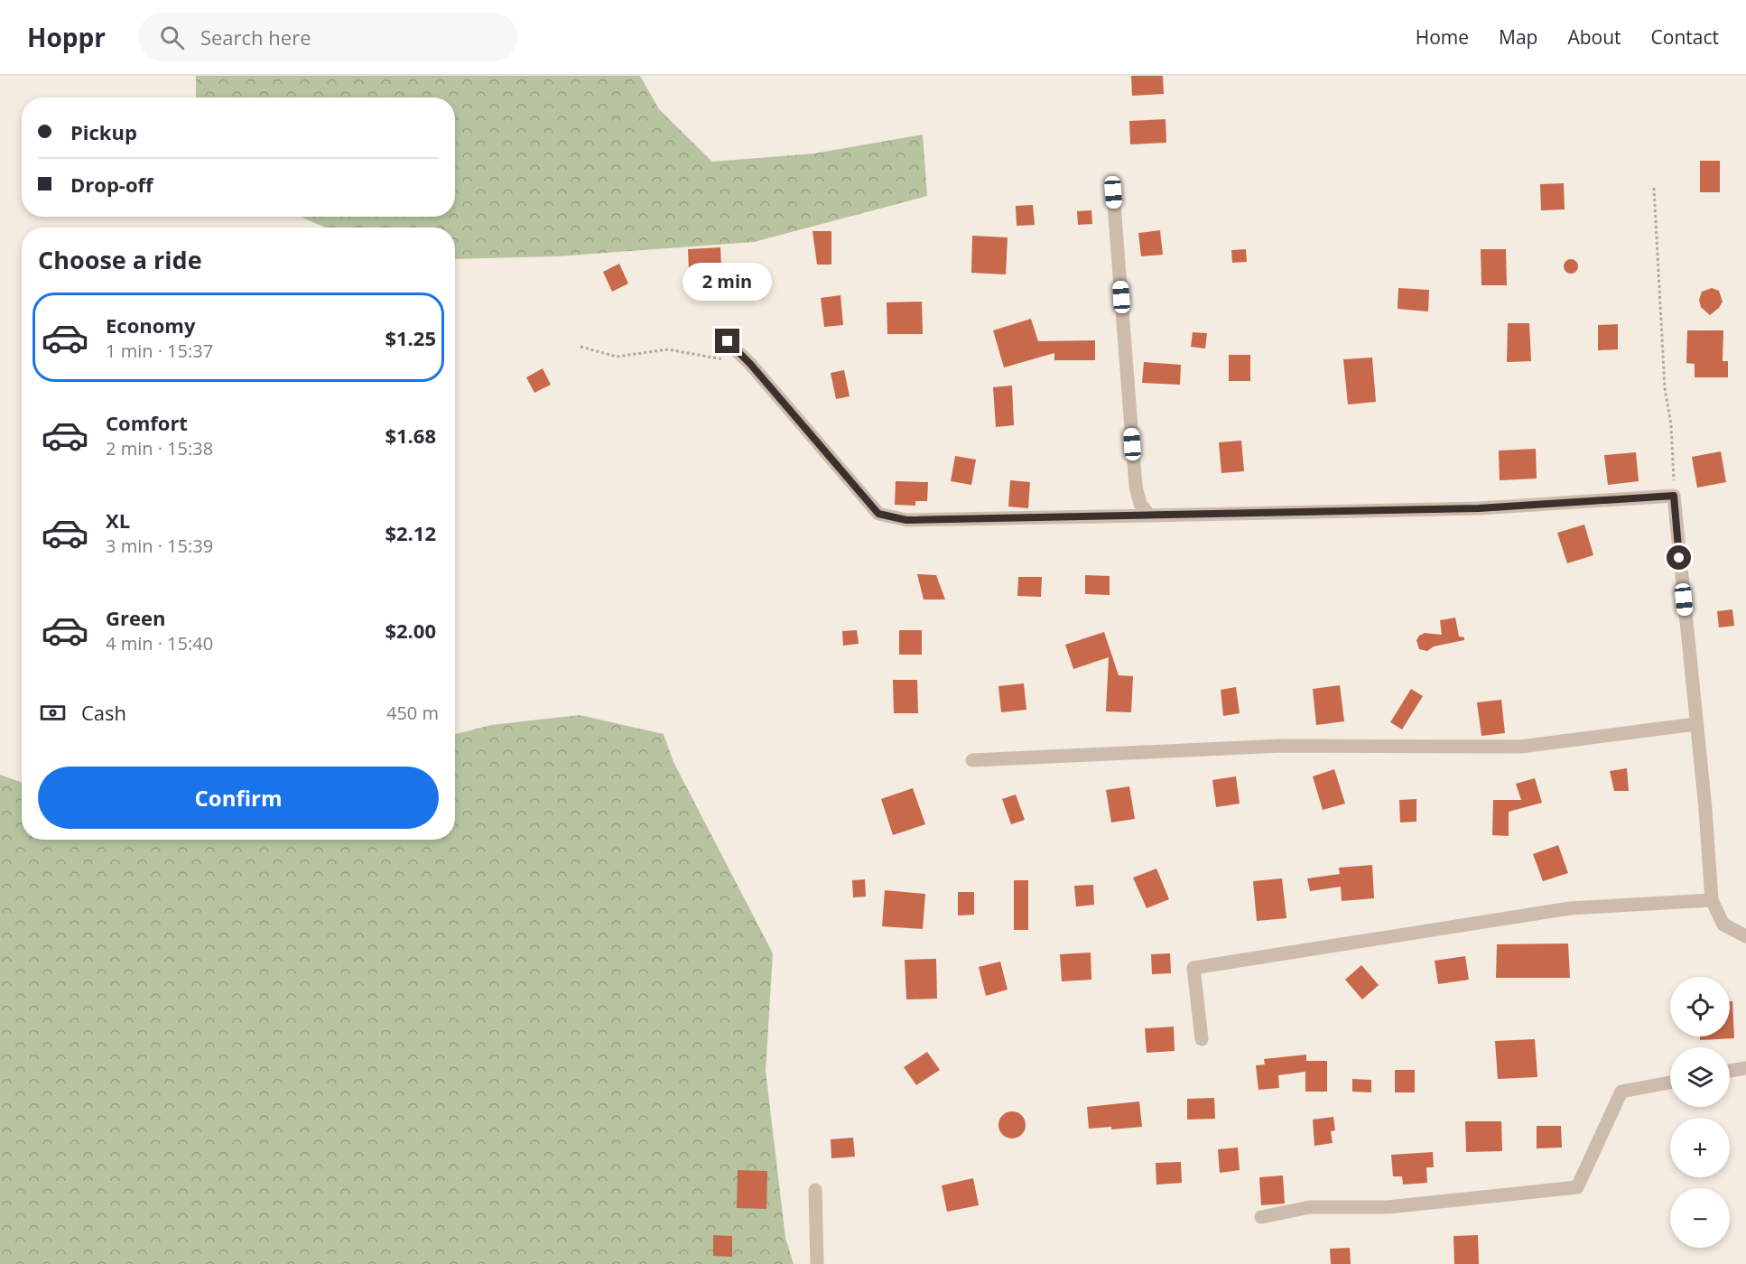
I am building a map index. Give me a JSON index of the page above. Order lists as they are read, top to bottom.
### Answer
{
  "page": {
    "header": "Hoppr",
    "search": "Search here",
    "nav": [
      "Home",
      "Map",
      "About",
      "Contact"
    ],
    "banner": ["Pickup", "Drop-off"],
    "heading": "Choose a ride",
    "bubble": "2 min",
    "list": [
      {
        "name": "Economy",
        "note": "1 min · 15:37",
        "value": "$1.25"
      },
      {
        "name": "Comfort",
        "note": "2 min · 15:38",
        "value": "$1.68"
      },
      {
        "name": "XL",
        "note": "3 min · 15:39",
        "value": "$2.12"
      },
      {
        "name": "Green",
        "note": "4 min · 15:40",
        "value": "$2.00"
      }
    ],
    "pay": ["Cash", "450 m"],
    "buttons": "Confirm",
    "map_buttons": ["+", "−"]
  }
}
